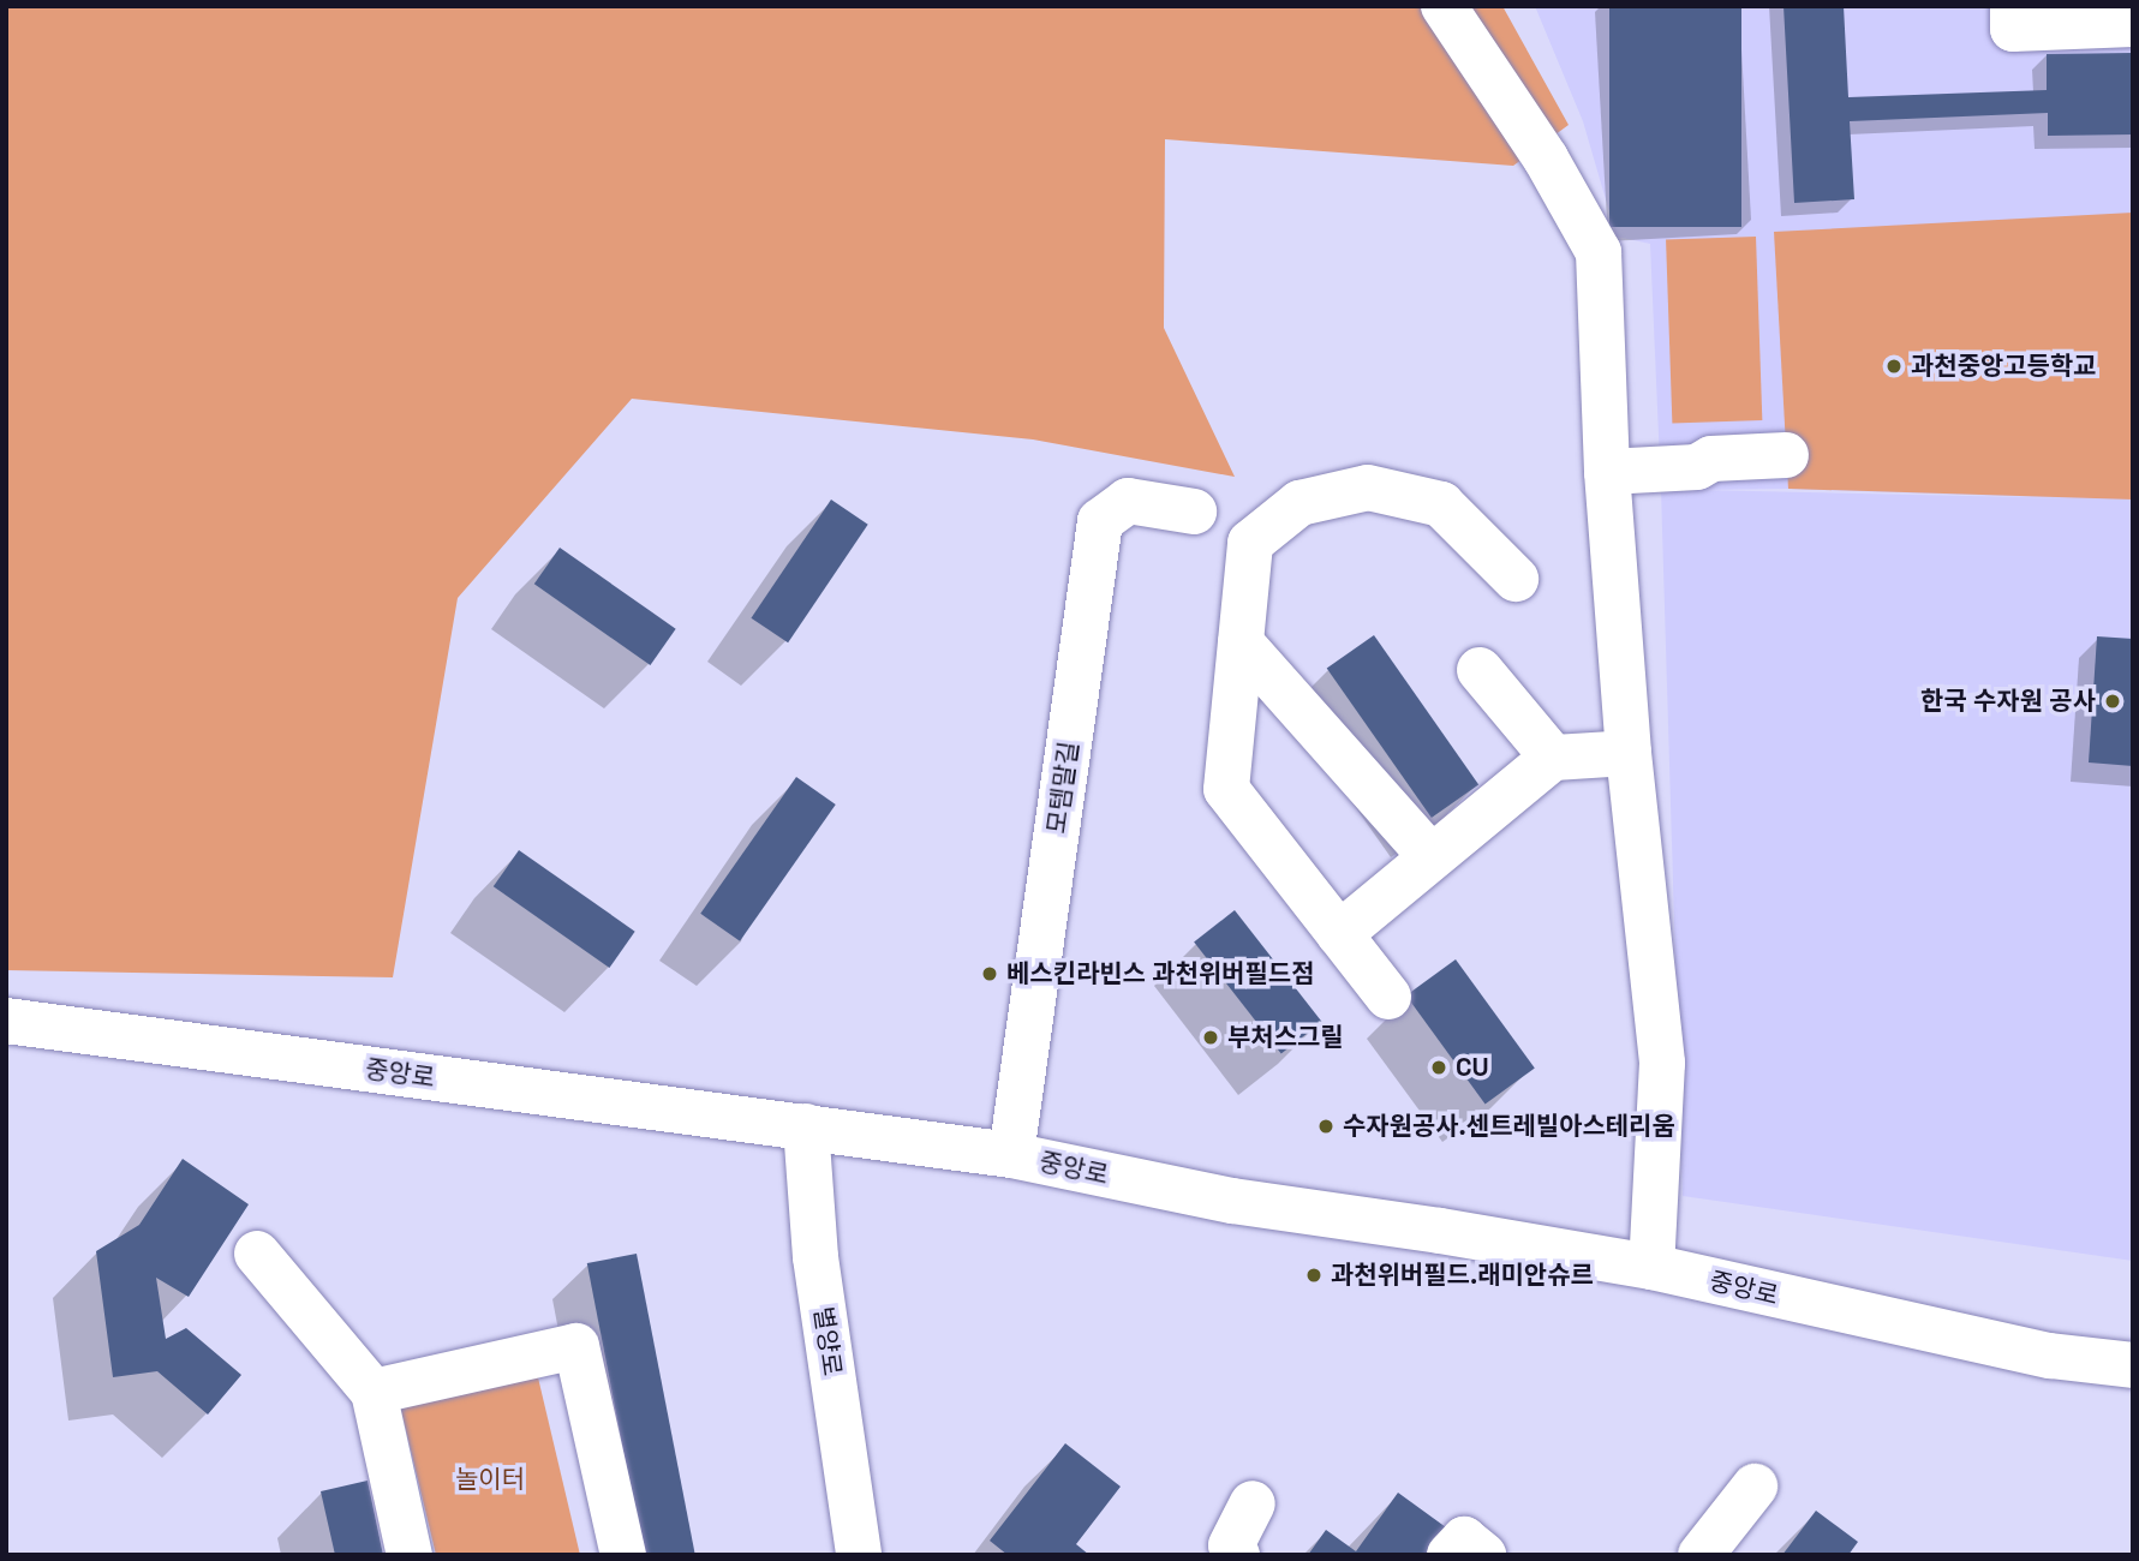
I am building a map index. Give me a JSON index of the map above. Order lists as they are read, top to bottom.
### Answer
{
  "streets": {
    "street": ["모템말길", "중앙로", "별양로"]
  },
  "crossings": [
    ["모템말길", "중앙로"],
    ["중앙로", "별양로"]
  ],
  "parks": ["놀이터"],
  "places": [
    "과천중앙고등학교",
    "한국 수자원 공사",
    "베스킨라빈스 과천위버필드점",
    "부처스그릴",
    "CU",
    "수자원공사.센트레빌아스테리움",
    "과천위버필드.래미안슈르"
  ]
}
